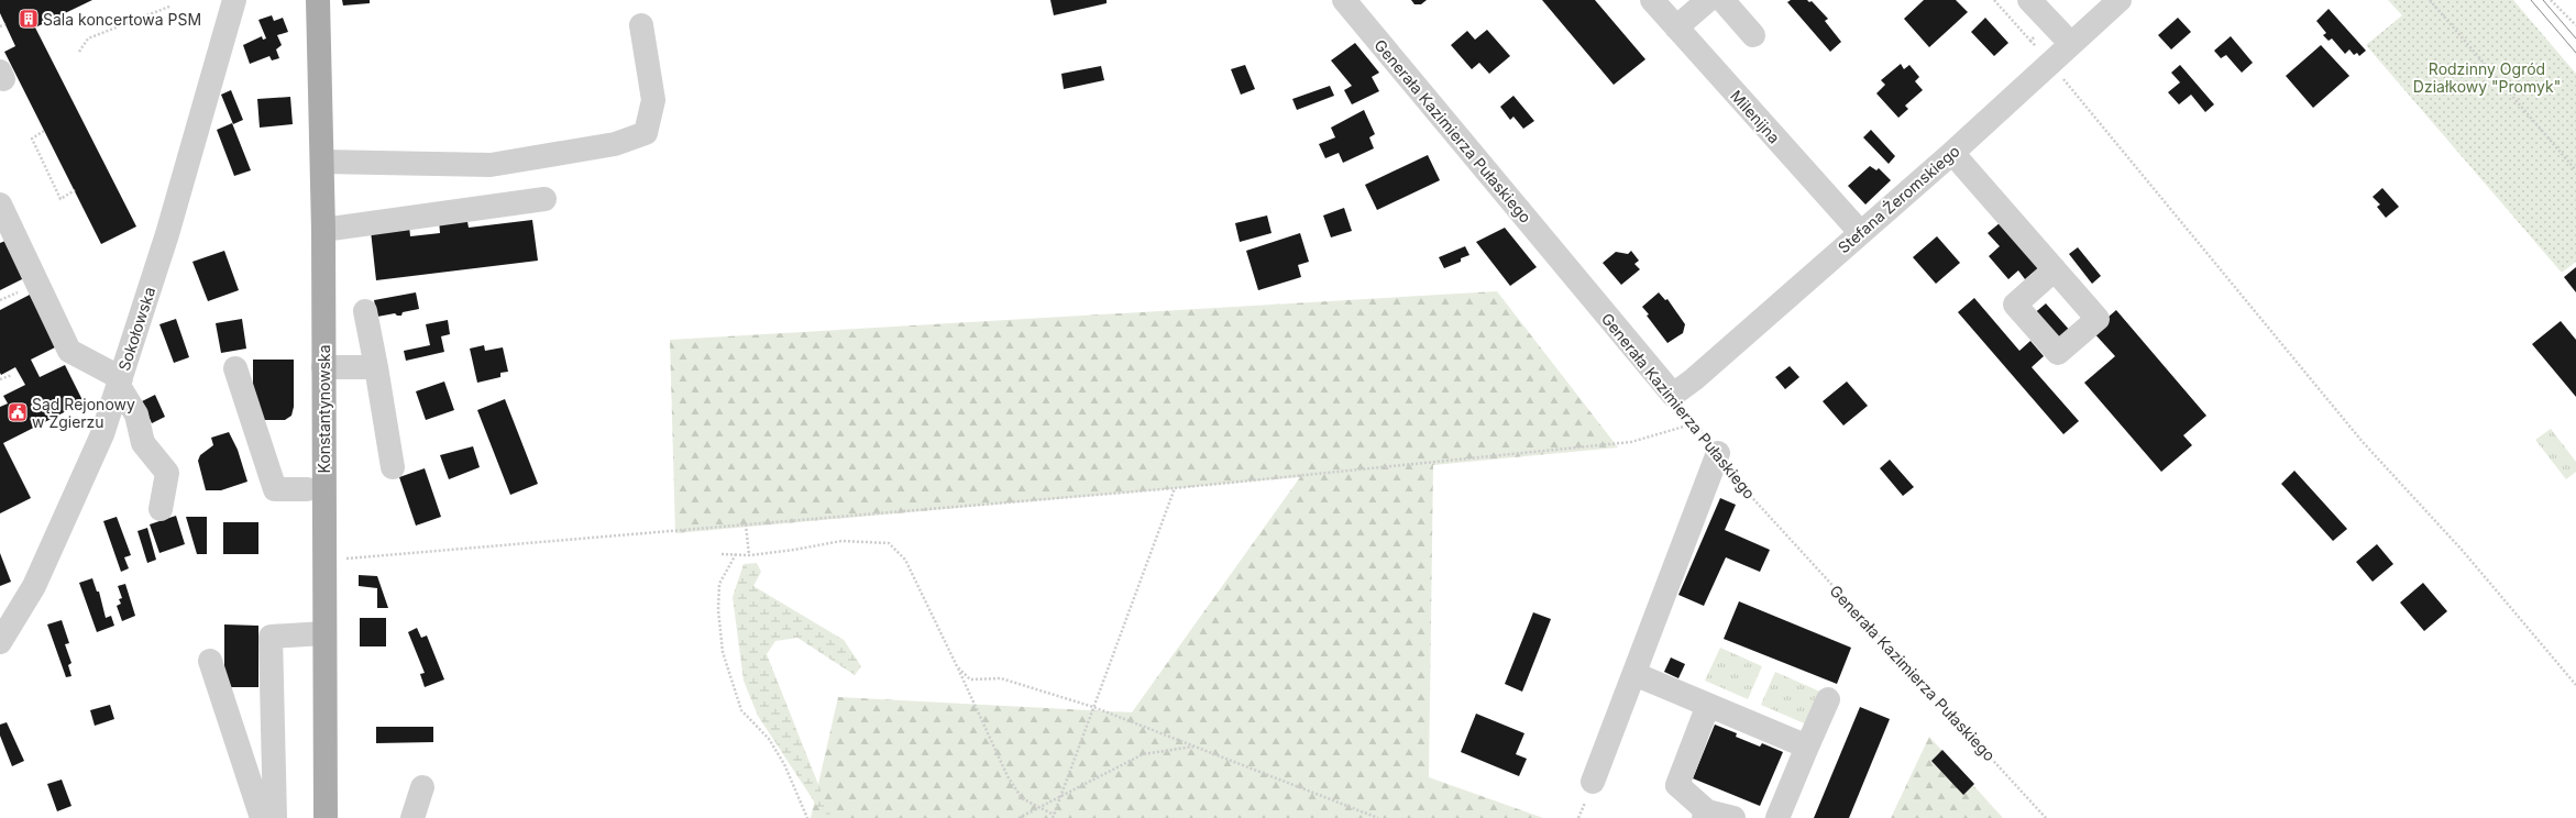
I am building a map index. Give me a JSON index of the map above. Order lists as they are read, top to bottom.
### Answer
{
  "streets": {
    "main road": ["Konstantynowska"],
    "street": [
      "Milenijna",
      "Generała Kazimierza Pułaskiego",
      "Stefana Żeromskiego",
      "Sokołowska"
    ]
  },
  "crossings": [
    ["Milenijna", "Stefana Żeromskiego"],
    ["Generała Kazimierza Pułaskiego", "Stefana Żeromskiego"]
  ],
  "parks": ["Rodzinny Ogród Działkowy \"Promyk\""],
  "places": {
    "building": ["Sala koncertowa PSM"],
    "public building": ["Sąd Rejonowy w Zgierzu"]
  }
}
